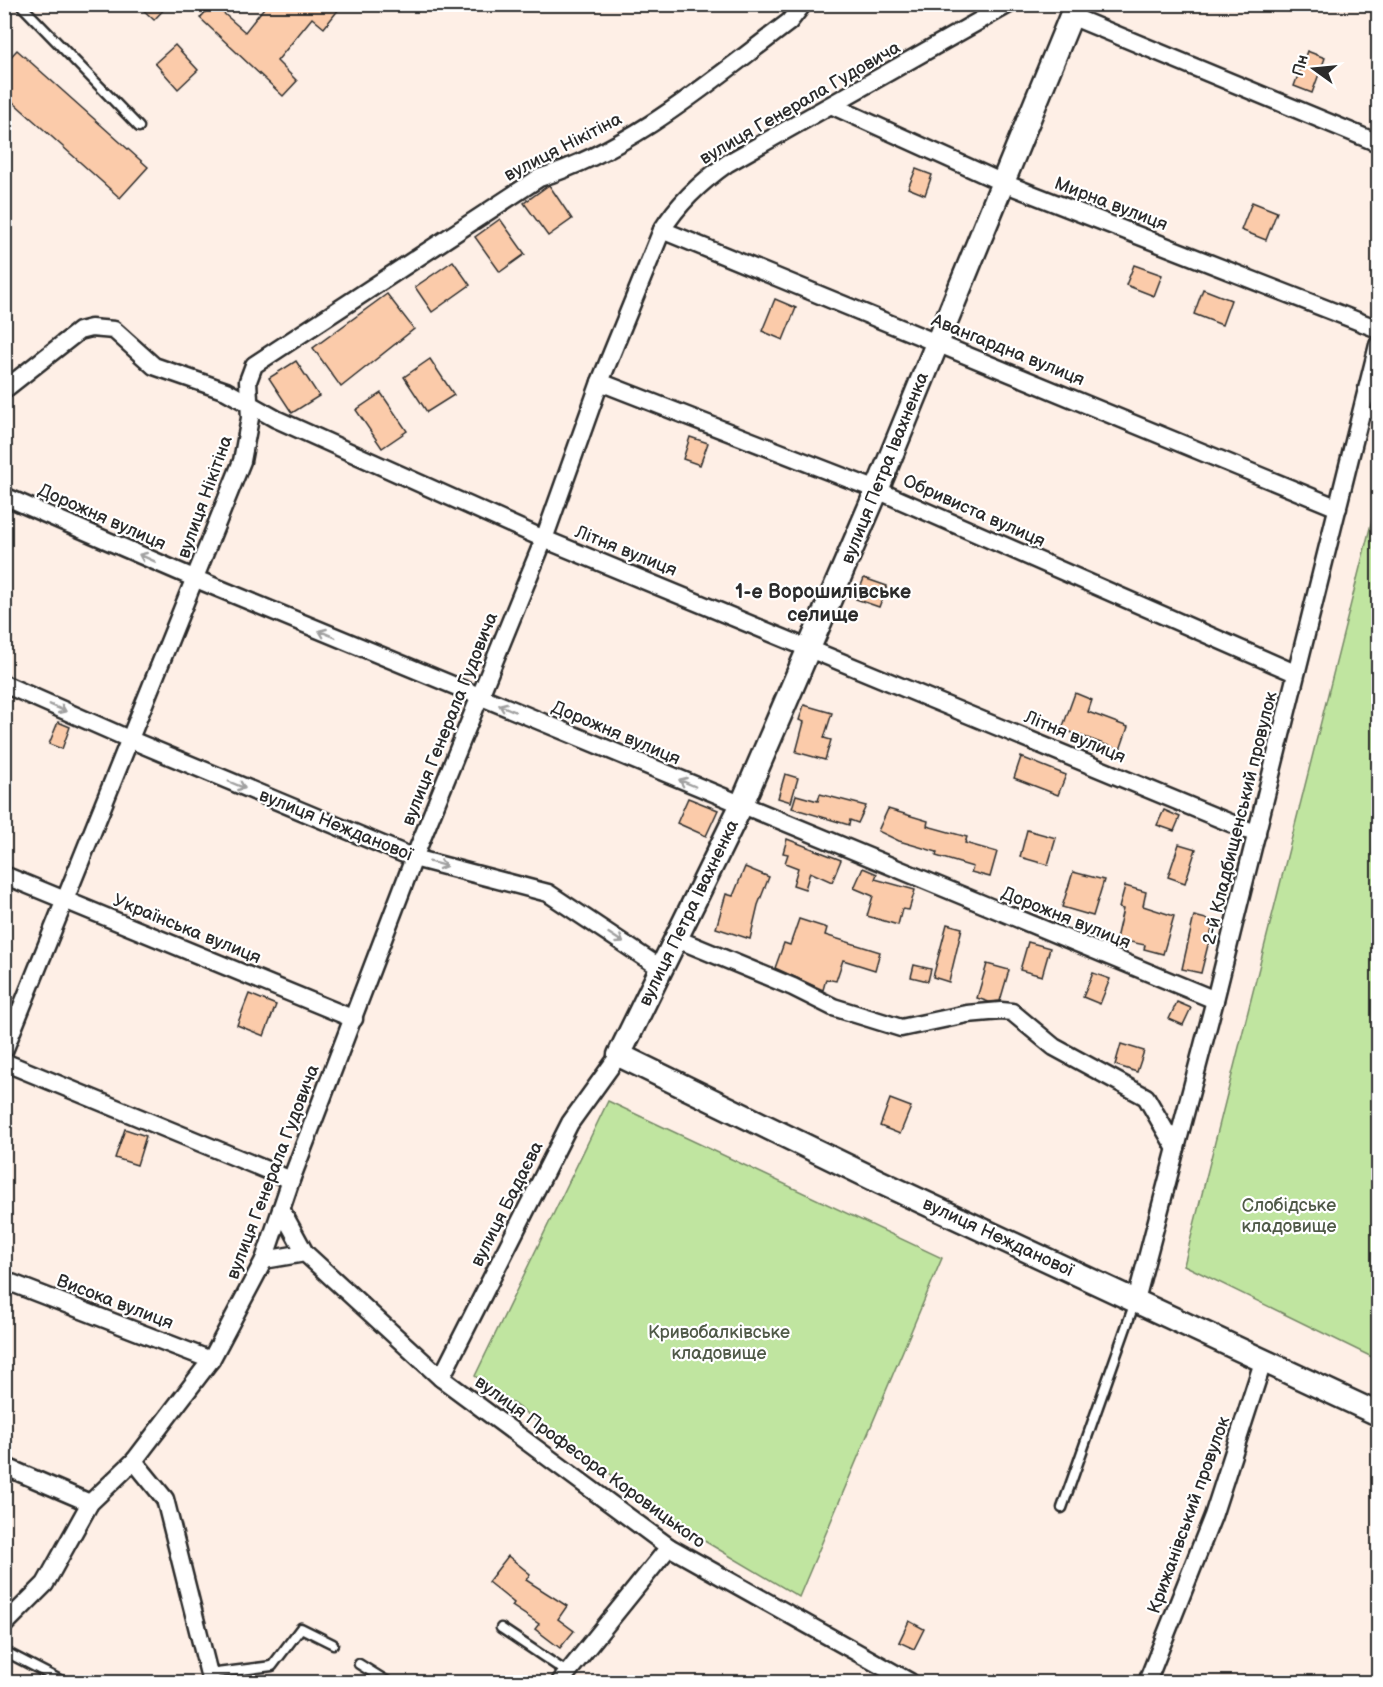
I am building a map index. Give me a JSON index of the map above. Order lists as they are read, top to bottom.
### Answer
{
  "streets": {
    "street": [
      "вулиця Генерала Гудовича",
      "вулиця Нікітіна",
      "Мирна вулиця",
      "Авангардна вулиця",
      "вулиця Петра Івахненка",
      "Обривиста вулиця",
      "Дорожня вулиця",
      "Літня вулиця",
      "2-й Кладбищенський провулок",
      "вулиця Нежданової",
      "Українська вулиця",
      "вулиця Бадаєва",
      "Висока вулиця",
      "вулиця Професора Коровицького",
      "Крижанівський провулок"
    ]
  },
  "crossings": [
    ["вулиця Генерала Гудовича", "Мирна вулиця"],
    ["вулиця Генерала Гудовича", "Авангардна вулиця"],
    ["вулиця Генерала Гудовича", "Обривиста вулиця"],
    ["вулиця Генерала Гудовича", "Дорожня вулиця"],
    ["вулиця Генерала Гудовича", "Літня вулиця"],
    ["вулиця Генерала Гудовича", "вулиця Нежданової"],
    ["вулиця Генерала Гудовича", "Українська вулиця"],
    ["вулиця Генерала Гудовича", "Висока вулиця"],
    ["вулиця Генерала Гудовича", "вулиця Професора Коровицького"],
    ["вулиця Нікітіна", "Дорожня вулиця"],
    ["вулиця Нікітіна", "Літня вулиця"],
    ["вулиця Нікітіна", "вулиця Нежданової"],
    ["вулиця Нікітіна", "Українська вулиця"],
    ["Мирна вулиця", "вулиця Петра Івахненка"],
    ["Авангардна вулиця", "вулиця Петра Івахненка"],
    ["Авангардна вулиця", "2-й Кладбищенський провулок"],
    ["вулиця Петра Івахненка", "Обривиста вулиця"],
    ["вулиця Петра Івахненка", "Дорожня вулиця"],
    ["вулиця Петра Івахненка", "Літня вулиця"],
    ["вулиця Петра Івахненка", "вулиця Нежданової"],
    ["вулиця Петра Івахненка", "вулиця Бадаєва"],
    ["Обривиста вулиця", "2-й Кладбищенський провулок"],
    ["Дорожня вулиця", "2-й Кладбищенський провулок"],
    ["Літня вулиця", "2-й Кладбищенський провулок"],
    ["2-й Кладбищенський провулок", "вулиця Нежданової"],
    ["вулиця Нежданової", "вулиця Бадаєва"],
    ["вулиця Нежданової", "Крижанівський провулок"],
    ["вулиця Бадаєва", "вулиця Професора Коровицького"]
  ],
  "one_way": ["Дорожня вулиця", "вулиця Нежданової"],
  "districts": ["1-е Ворошилівське селище"],
  "parks": ["Слобідське кладовище", "Кривобалківське кладовище"],
  "north": "left"
}
